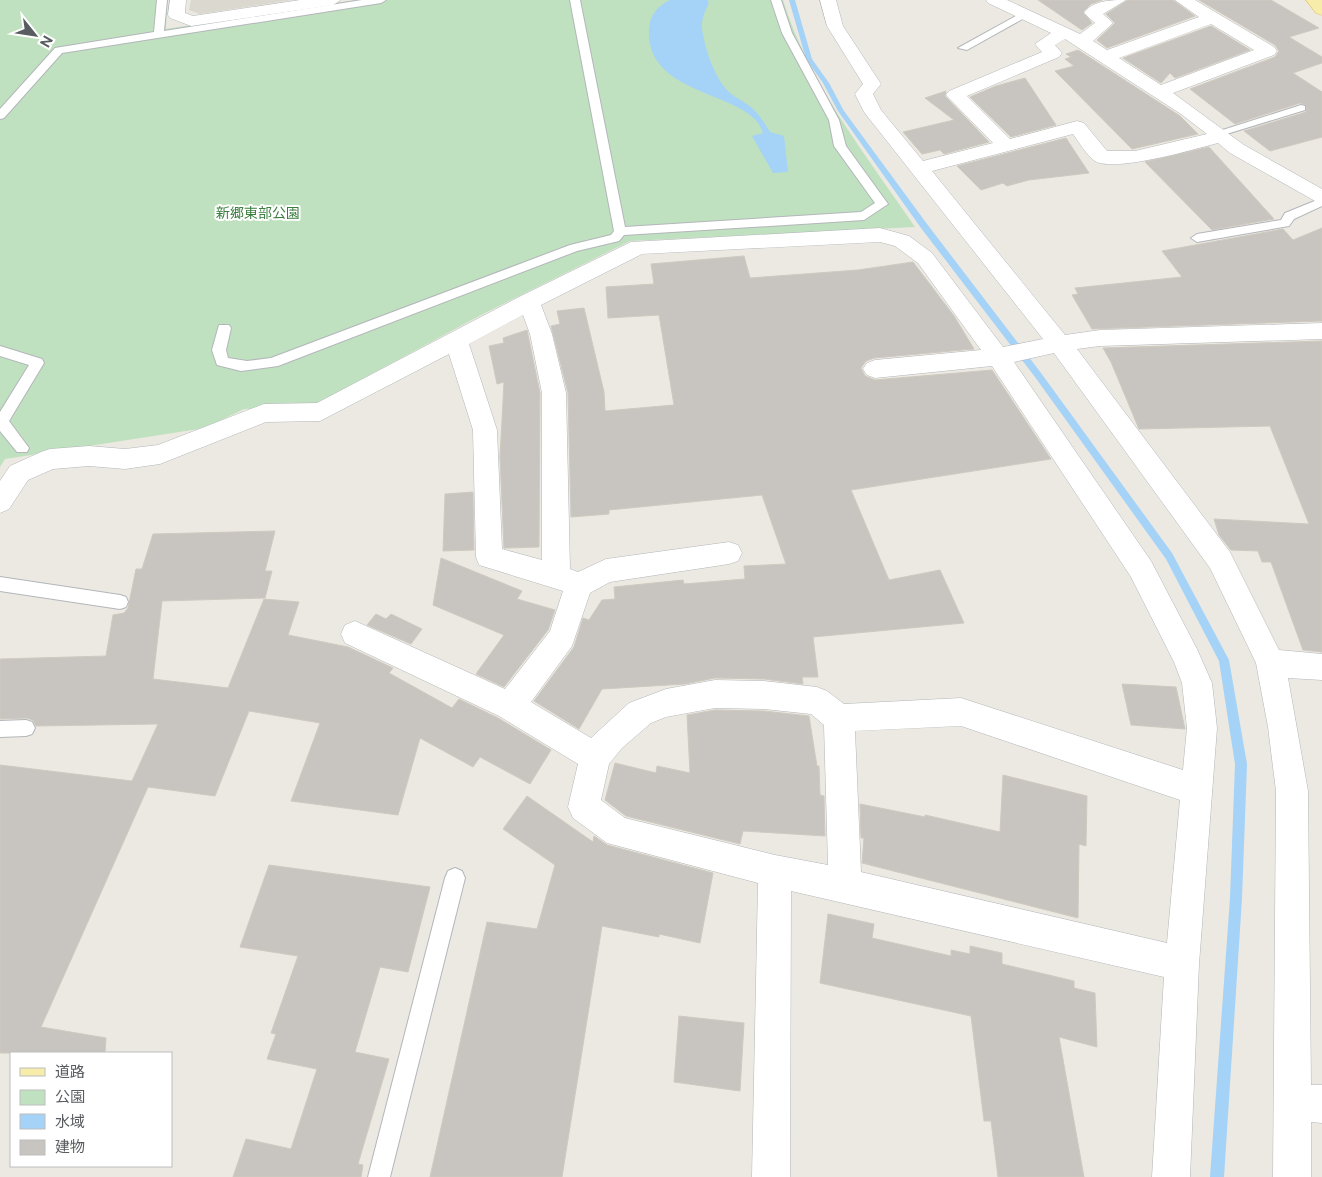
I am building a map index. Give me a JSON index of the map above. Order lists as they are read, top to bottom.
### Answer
{
  "parks": ["新郷東部公園"],
  "legend": [
    "道路",
    "公園",
    "水域",
    "建物"
  ],
  "north": "bottom right"
}
